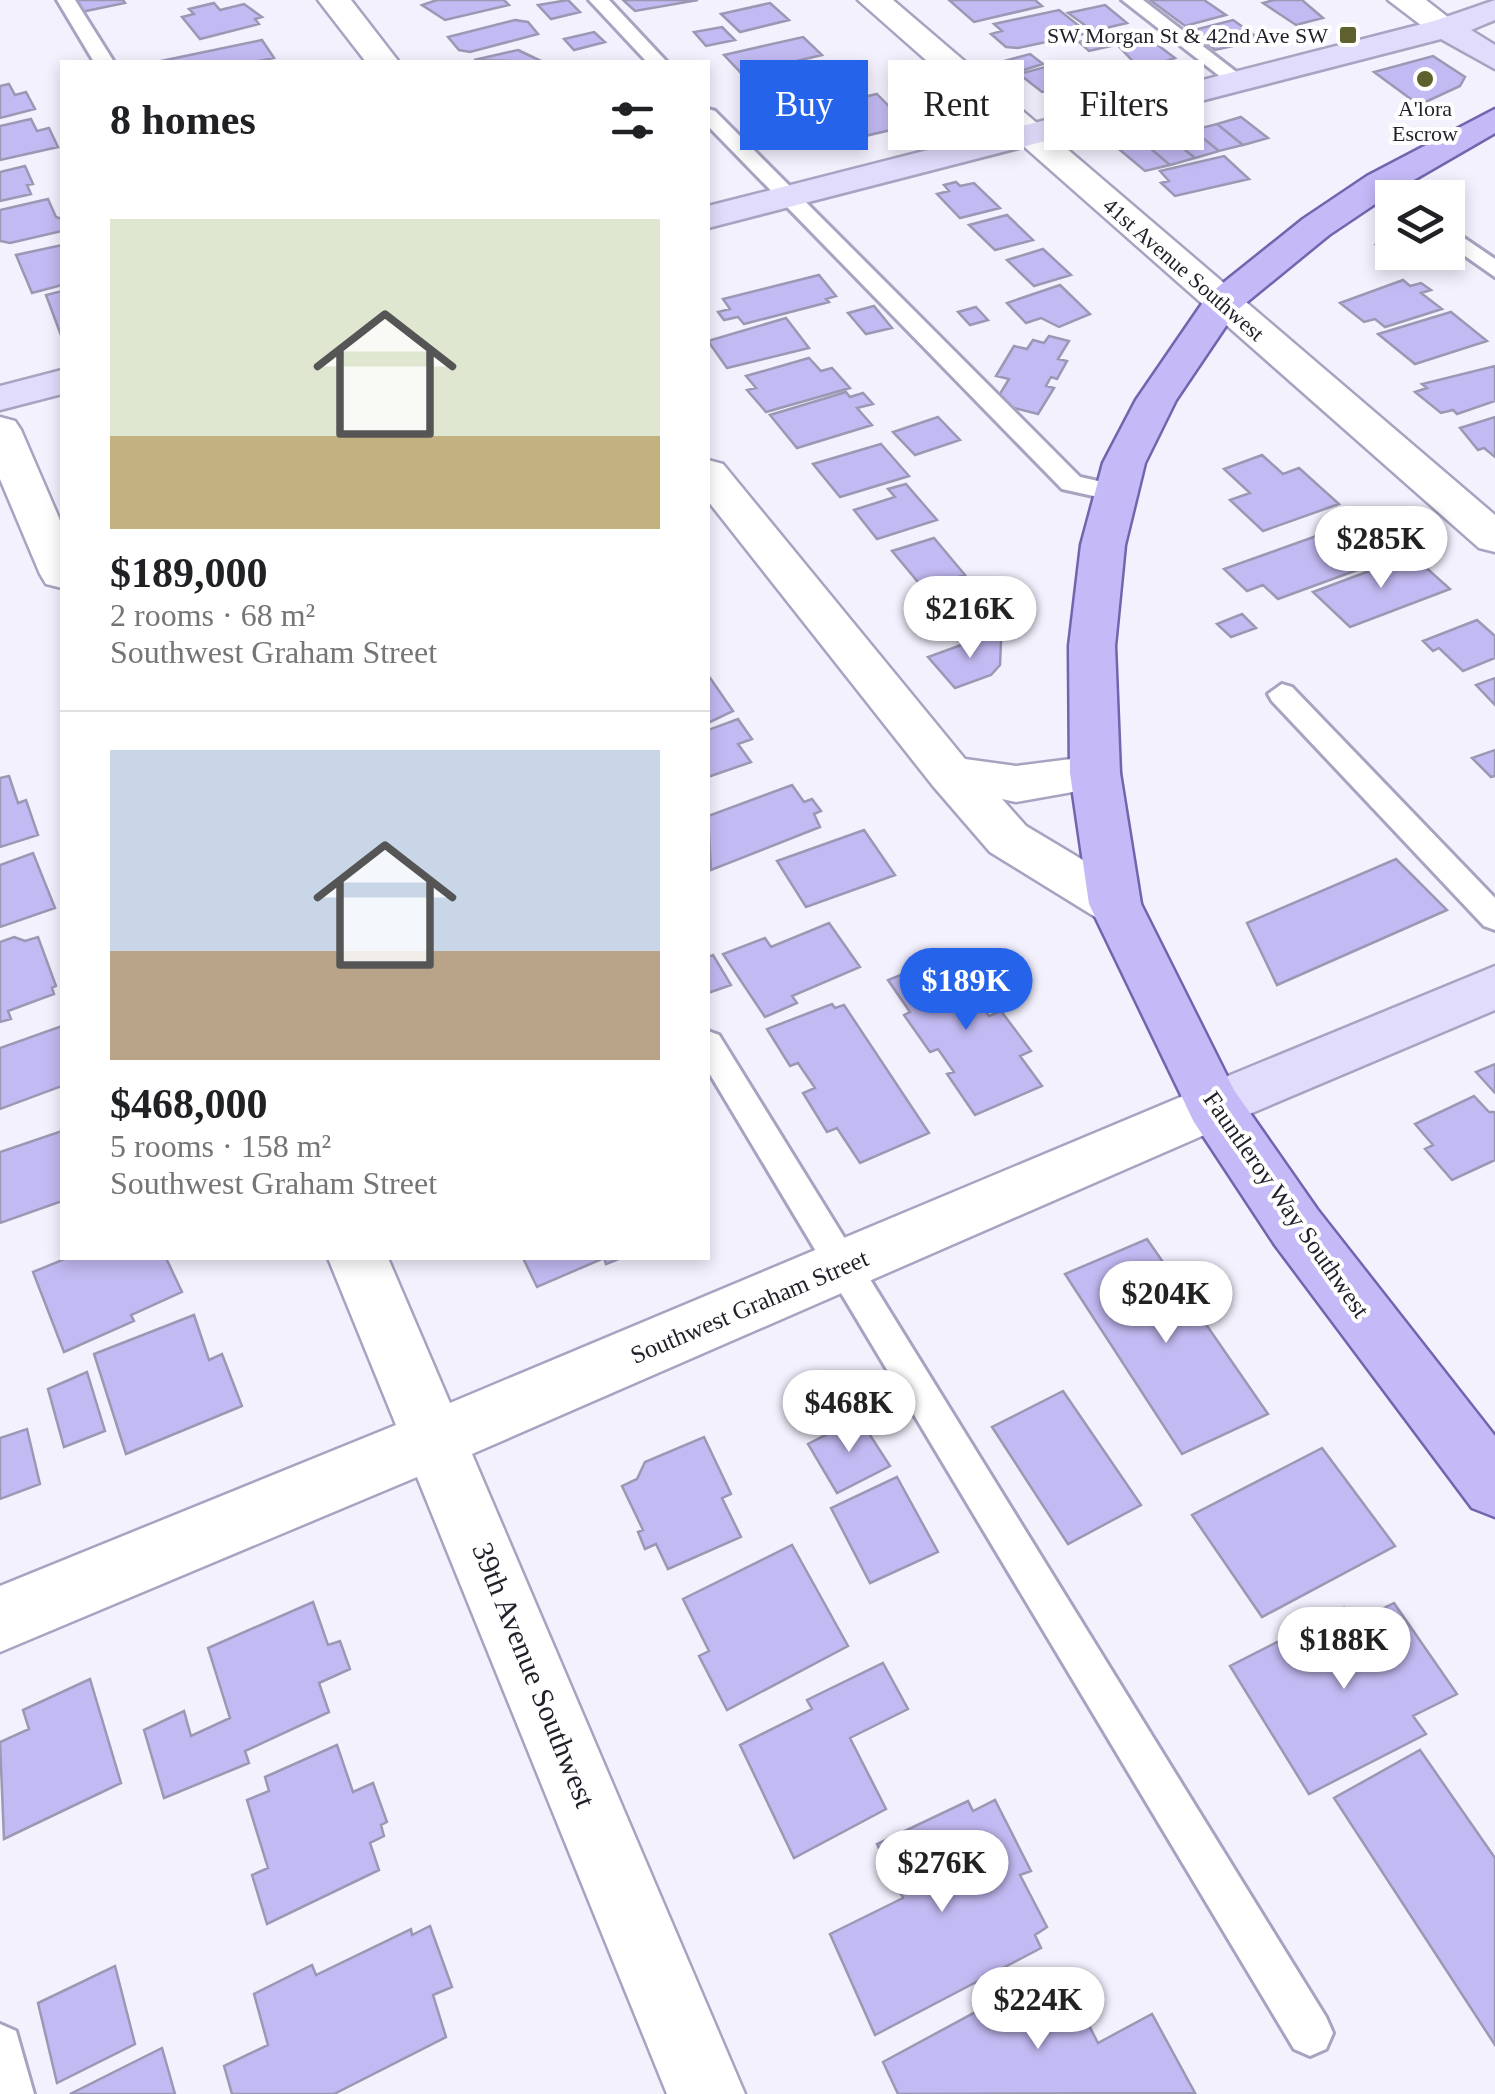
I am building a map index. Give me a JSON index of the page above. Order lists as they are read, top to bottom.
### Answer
{
  "streets": {
    "main road": ["Fauntleroy Way Southwest"],
    "street": ["41st Avenue Southwest", "Southwest Graham Street", "39th Avenue Southwest"]
  },
  "crossings": [
    ["41st Avenue Southwest", "Fauntleroy Way Southwest"],
    ["Fauntleroy Way Southwest", "Southwest Graham Street"],
    ["Southwest Graham Street", "39th Avenue Southwest"]
  ],
  "places": {
    "transit": ["SW Morgan St & 42nd Ave SW"],
    "other": ["A'lora Escrow"]
  },
  "page": {
    "chip": ["Buy", "Rent", "Filters"],
    "heading": "8 homes",
    "list": [
      {
        "name": "$189,000",
        "note": "2 rooms · 68 m² · Southwest Graham Street"
      },
      {
        "name": "$468,000",
        "note": "5 rooms · 158 m² · Southwest Graham Street"
      }
    ],
    "price": [
      "$285K",
      "$216K",
      "$189K",
      "$204K",
      "$468K",
      "$188K",
      "$276K",
      "$224K"
    ]
  }
}
